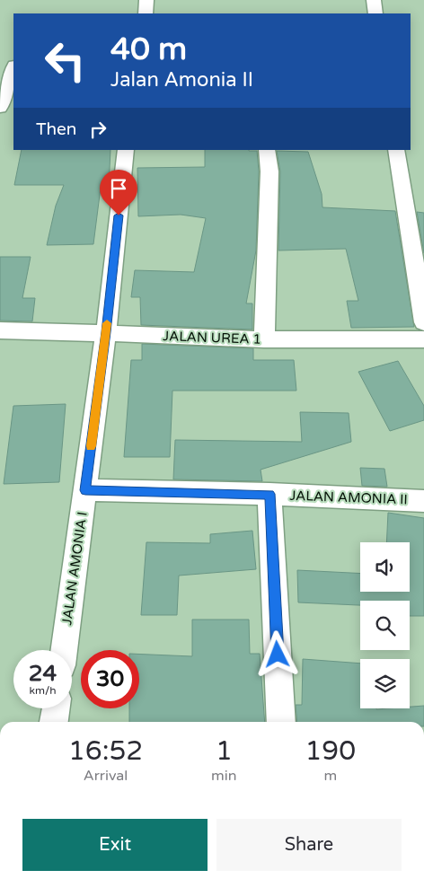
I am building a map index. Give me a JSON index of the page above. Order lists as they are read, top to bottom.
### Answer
{
  "streets": {
    "street": ["JALAN UREA 1", "JALAN AMONIA II", "JALAN AMONIA I"]
  },
  "crossings": [
    ["JALAN UREA 1", "JALAN AMONIA I"],
    ["JALAN AMONIA II", "JALAN AMONIA I"]
  ],
  "page": {
    "turn": ["40 m", "Jalan Amonia II"],
    "then": "Then",
    "speed": "24 km/h",
    "limit": "30",
    "eta": [
      "16:52",
      "Arrival",
      "1",
      "min",
      "190",
      "m"
    ],
    "buttons": ["Exit", "Share"]
  }
}
